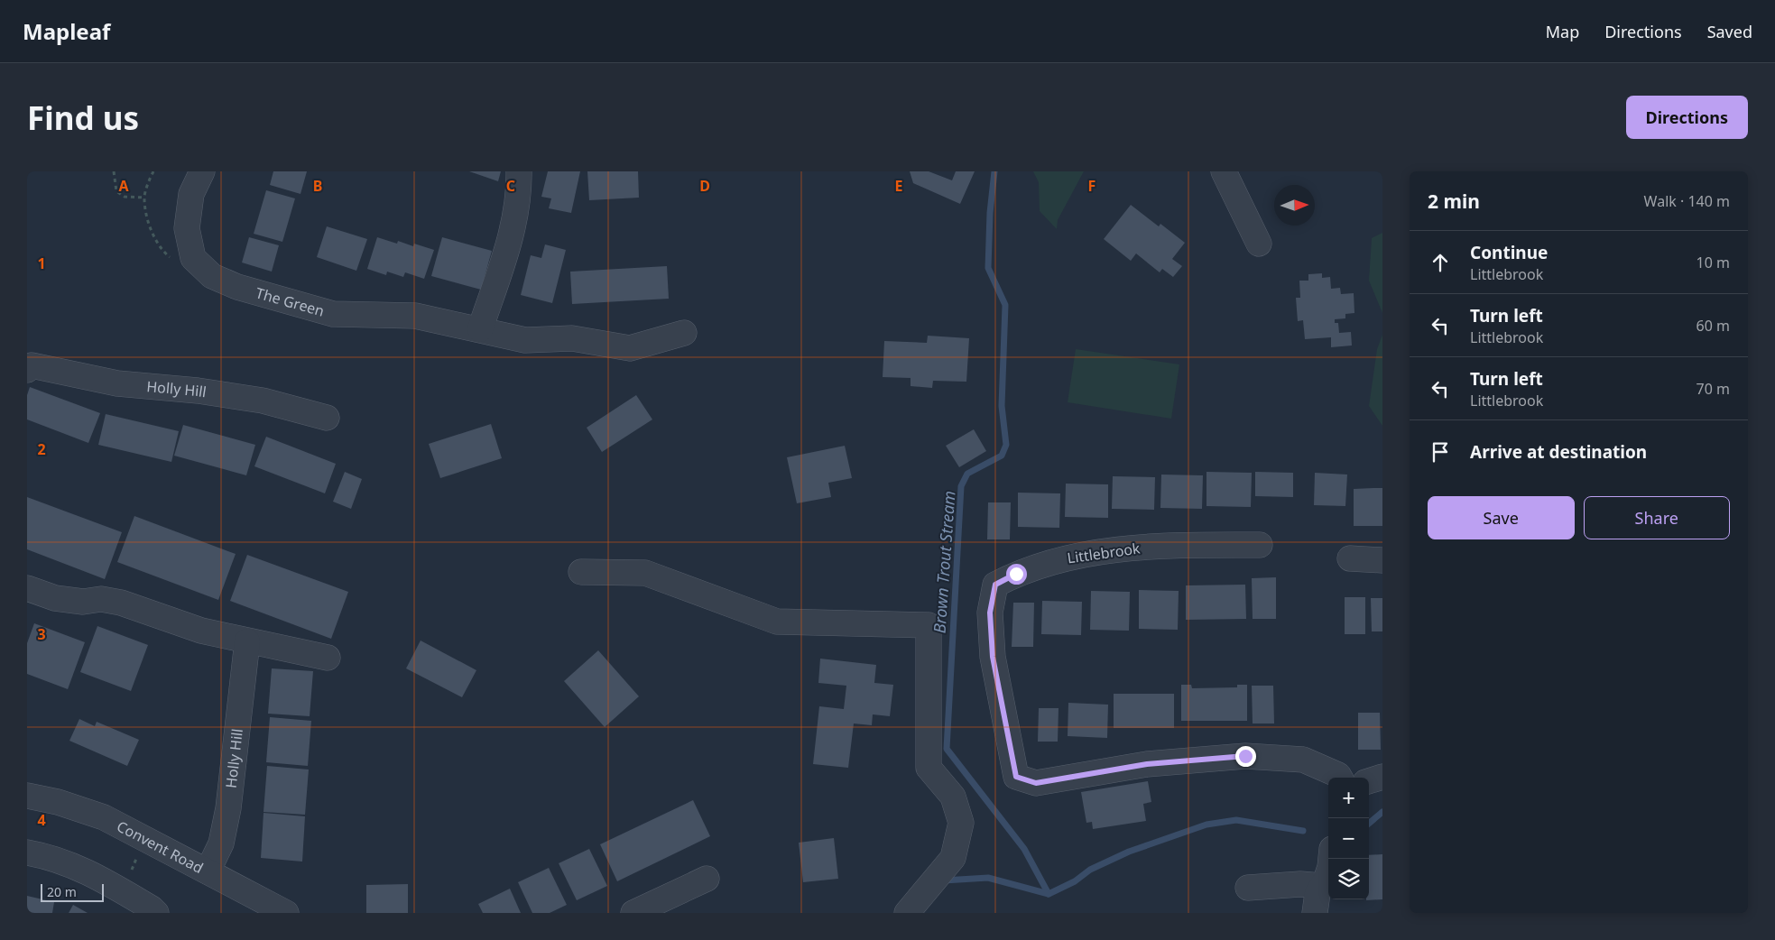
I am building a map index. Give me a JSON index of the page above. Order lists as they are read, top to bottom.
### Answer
{
  "streets": {
    "street": [
      "The Green",
      "Holly Hill",
      "Littlebrook",
      "Convent Road"
    ]
  },
  "crossings": [
    ["Holly Hill", "Convent Road"]
  ],
  "water": ["Brown Trout Stream"],
  "scale_bar": "20 m",
  "north": "right",
  "page": {
    "header": "Mapleaf",
    "nav": ["Map", "Directions", "Saved"],
    "buttons": [
      "Directions",
      ["Save", "Share"]
    ],
    "title": "Find us",
    "heading": ["2 min", "Walk · 140 m"],
    "list": [
      ["Continue", "Littlebrook", "10 m"],
      ["Turn left", "Littlebrook", "60 m"],
      ["Turn left", "Littlebrook", "70 m"],
      "Arrive at destination"
    ],
    "map_buttons": ["+", "−"],
    "scale": "20 m"
  },
  "grid": {
    "columns": [
      "A",
      "B",
      "C",
      "D",
      "E",
      "F"
    ],
    "rows": [
      "1",
      "2",
      "3",
      "4"
    ]
  }
}
